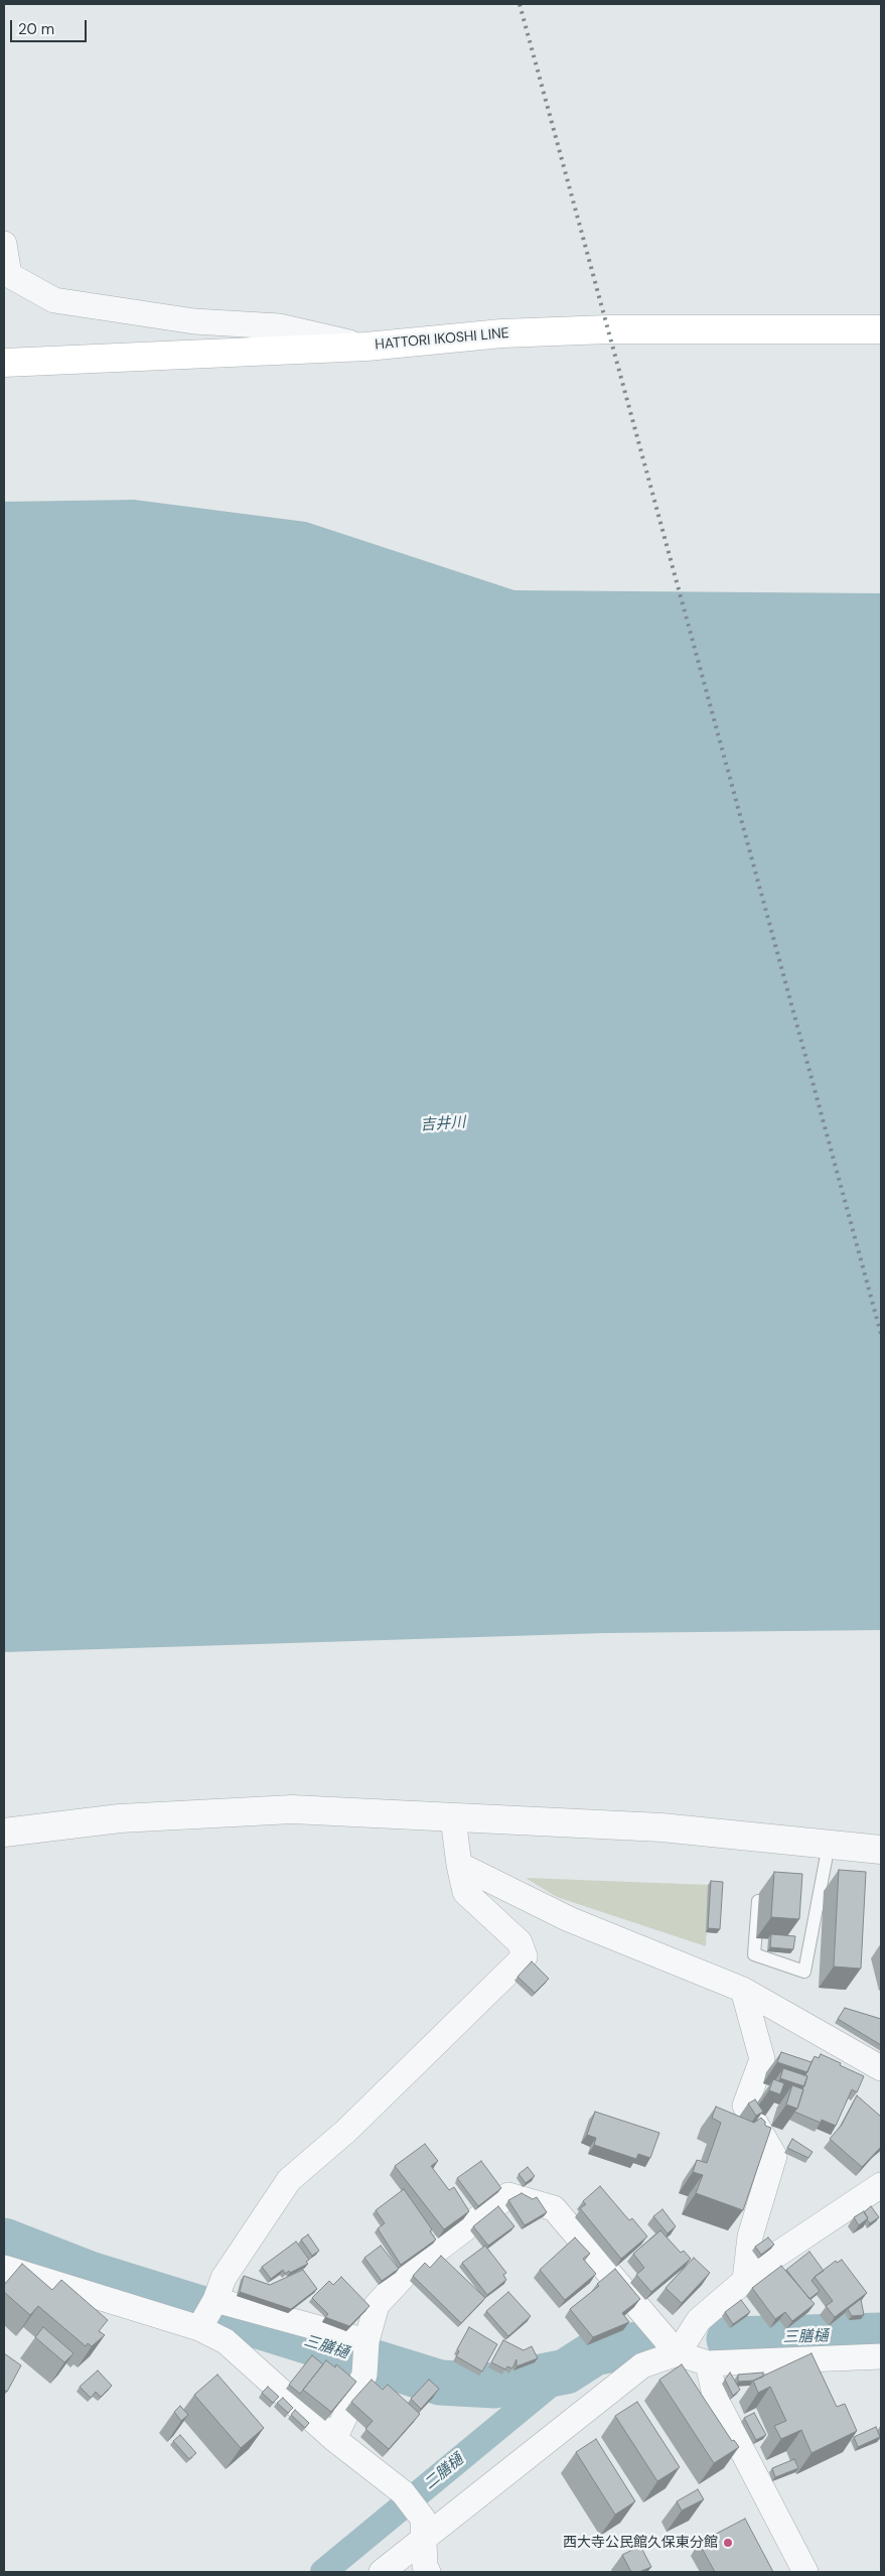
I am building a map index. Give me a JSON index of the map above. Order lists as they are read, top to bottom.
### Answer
{
  "streets": {
    "main road": ["HATTORI IKOSHI LINE"]
  },
  "water": ["吉井川", "三膳樋", "二膳樋"],
  "places": ["西大寺公民館久保東分館"],
  "scale_bar": "20 m"
}
